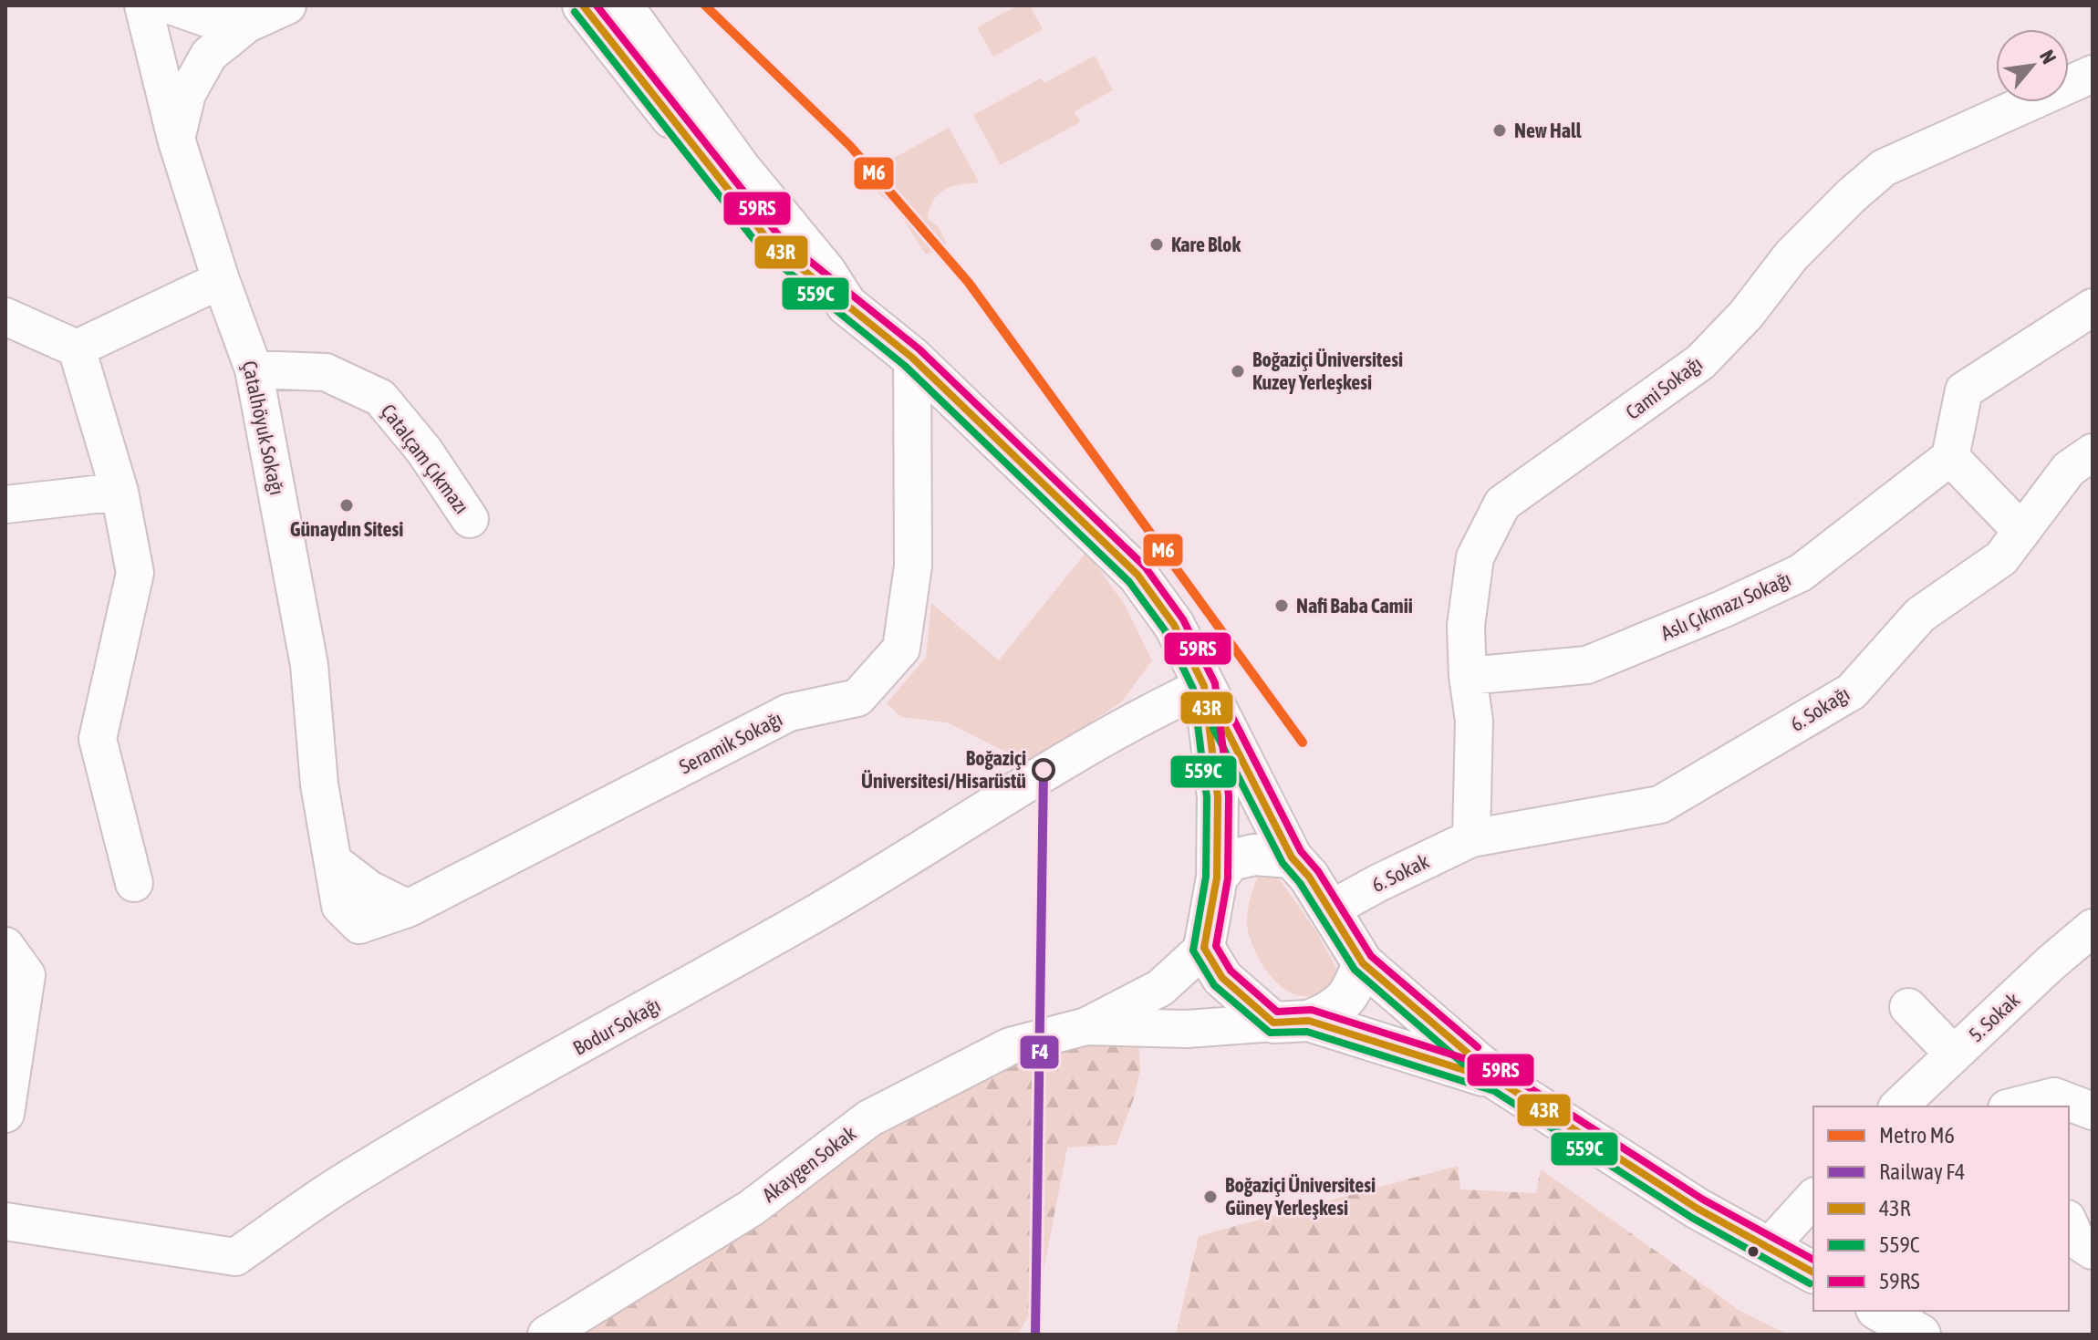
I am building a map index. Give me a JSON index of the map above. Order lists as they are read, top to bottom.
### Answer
{
  "streets": {
    "street": [
      "Cami Sokağı",
      "Çatalhöyuk Sokağı",
      "Çatalçam Çıkmazı",
      "Aslı Çıkmazı Sokağı",
      "6. Sokağı",
      "Seramik Sokağı",
      "6. Sokak",
      "5. Sokak",
      "Bodur Sokağı",
      "Akaygen Sokak"
    ]
  },
  "crossings": [
    ["Cami Sokağı", "Aslı Çıkmazı Sokağı"],
    ["Cami Sokağı", "6. Sokağı"],
    ["Cami Sokağı", "6. Sokak"],
    ["Çatalhöyuk Sokağı", "Çatalçam Çıkmazı"],
    ["Çatalhöyuk Sokağı", "Seramik Sokağı"],
    ["6. Sokağı", "6. Sokak"]
  ],
  "places": [
    "New Hall",
    "Kare Blok",
    "Boğaziçi Üniversitesi Kuzey Yerleşkesi",
    "Günaydın Sitesi",
    "Nafi Baba Camii",
    "Boğaziçi Üniversitesi/Hisarüstü",
    "Boğaziçi Üniversitesi Güney Yerleşkesi"
  ],
  "lines": [
    "metro line M6",
    "transit line 43R",
    "transit line 59RS",
    "transit line 559C",
    "rail line F4"
  ],
  "legend": [
    "Metro M6",
    "Railway F4",
    "43R",
    "559C",
    "59RS"
  ],
  "north": "top right"
}
